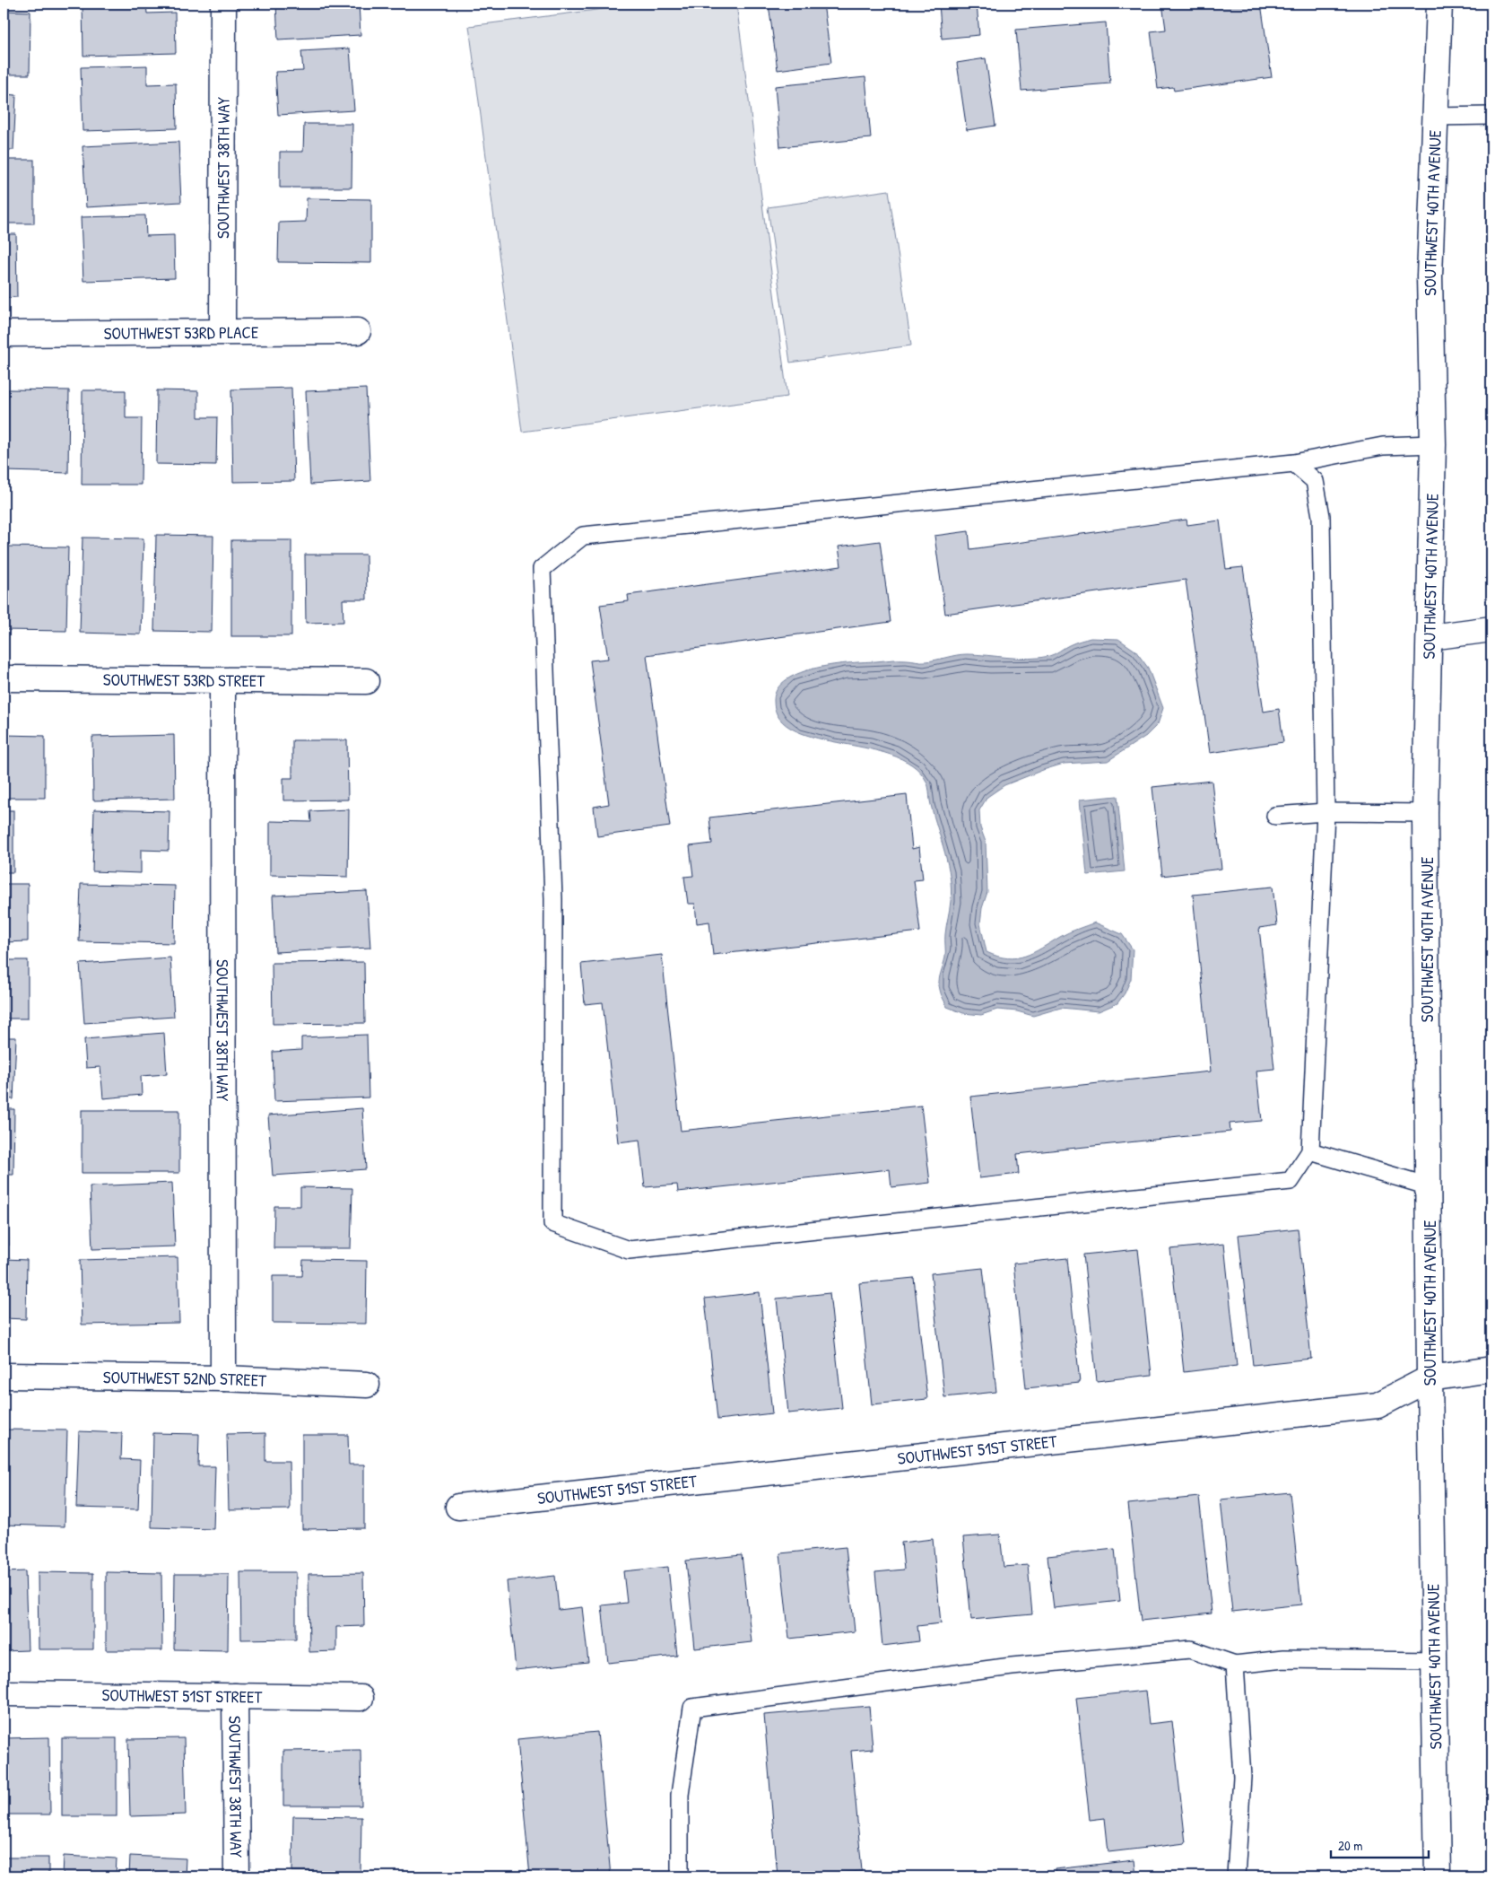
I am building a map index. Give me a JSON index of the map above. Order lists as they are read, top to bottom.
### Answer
{
  "streets": {
    "street": [
      "SOUTHWEST 38TH WAY",
      "SOUTHWEST 40TH AVENUE",
      "SOUTHWEST 53RD PLACE",
      "SOUTHWEST 53RD STREET",
      "SOUTHWEST 52ND STREET",
      "SOUTHWEST 51ST STREET"
    ]
  },
  "crossings": [
    ["SOUTHWEST 38TH WAY", "SOUTHWEST 53RD PLACE"],
    ["SOUTHWEST 38TH WAY", "SOUTHWEST 53RD STREET"],
    ["SOUTHWEST 38TH WAY", "SOUTHWEST 52ND STREET"],
    ["SOUTHWEST 38TH WAY", "SOUTHWEST 51ST STREET"],
    ["SOUTHWEST 40TH AVENUE", "SOUTHWEST 51ST STREET"]
  ],
  "scale_bar": "20 m"
}
